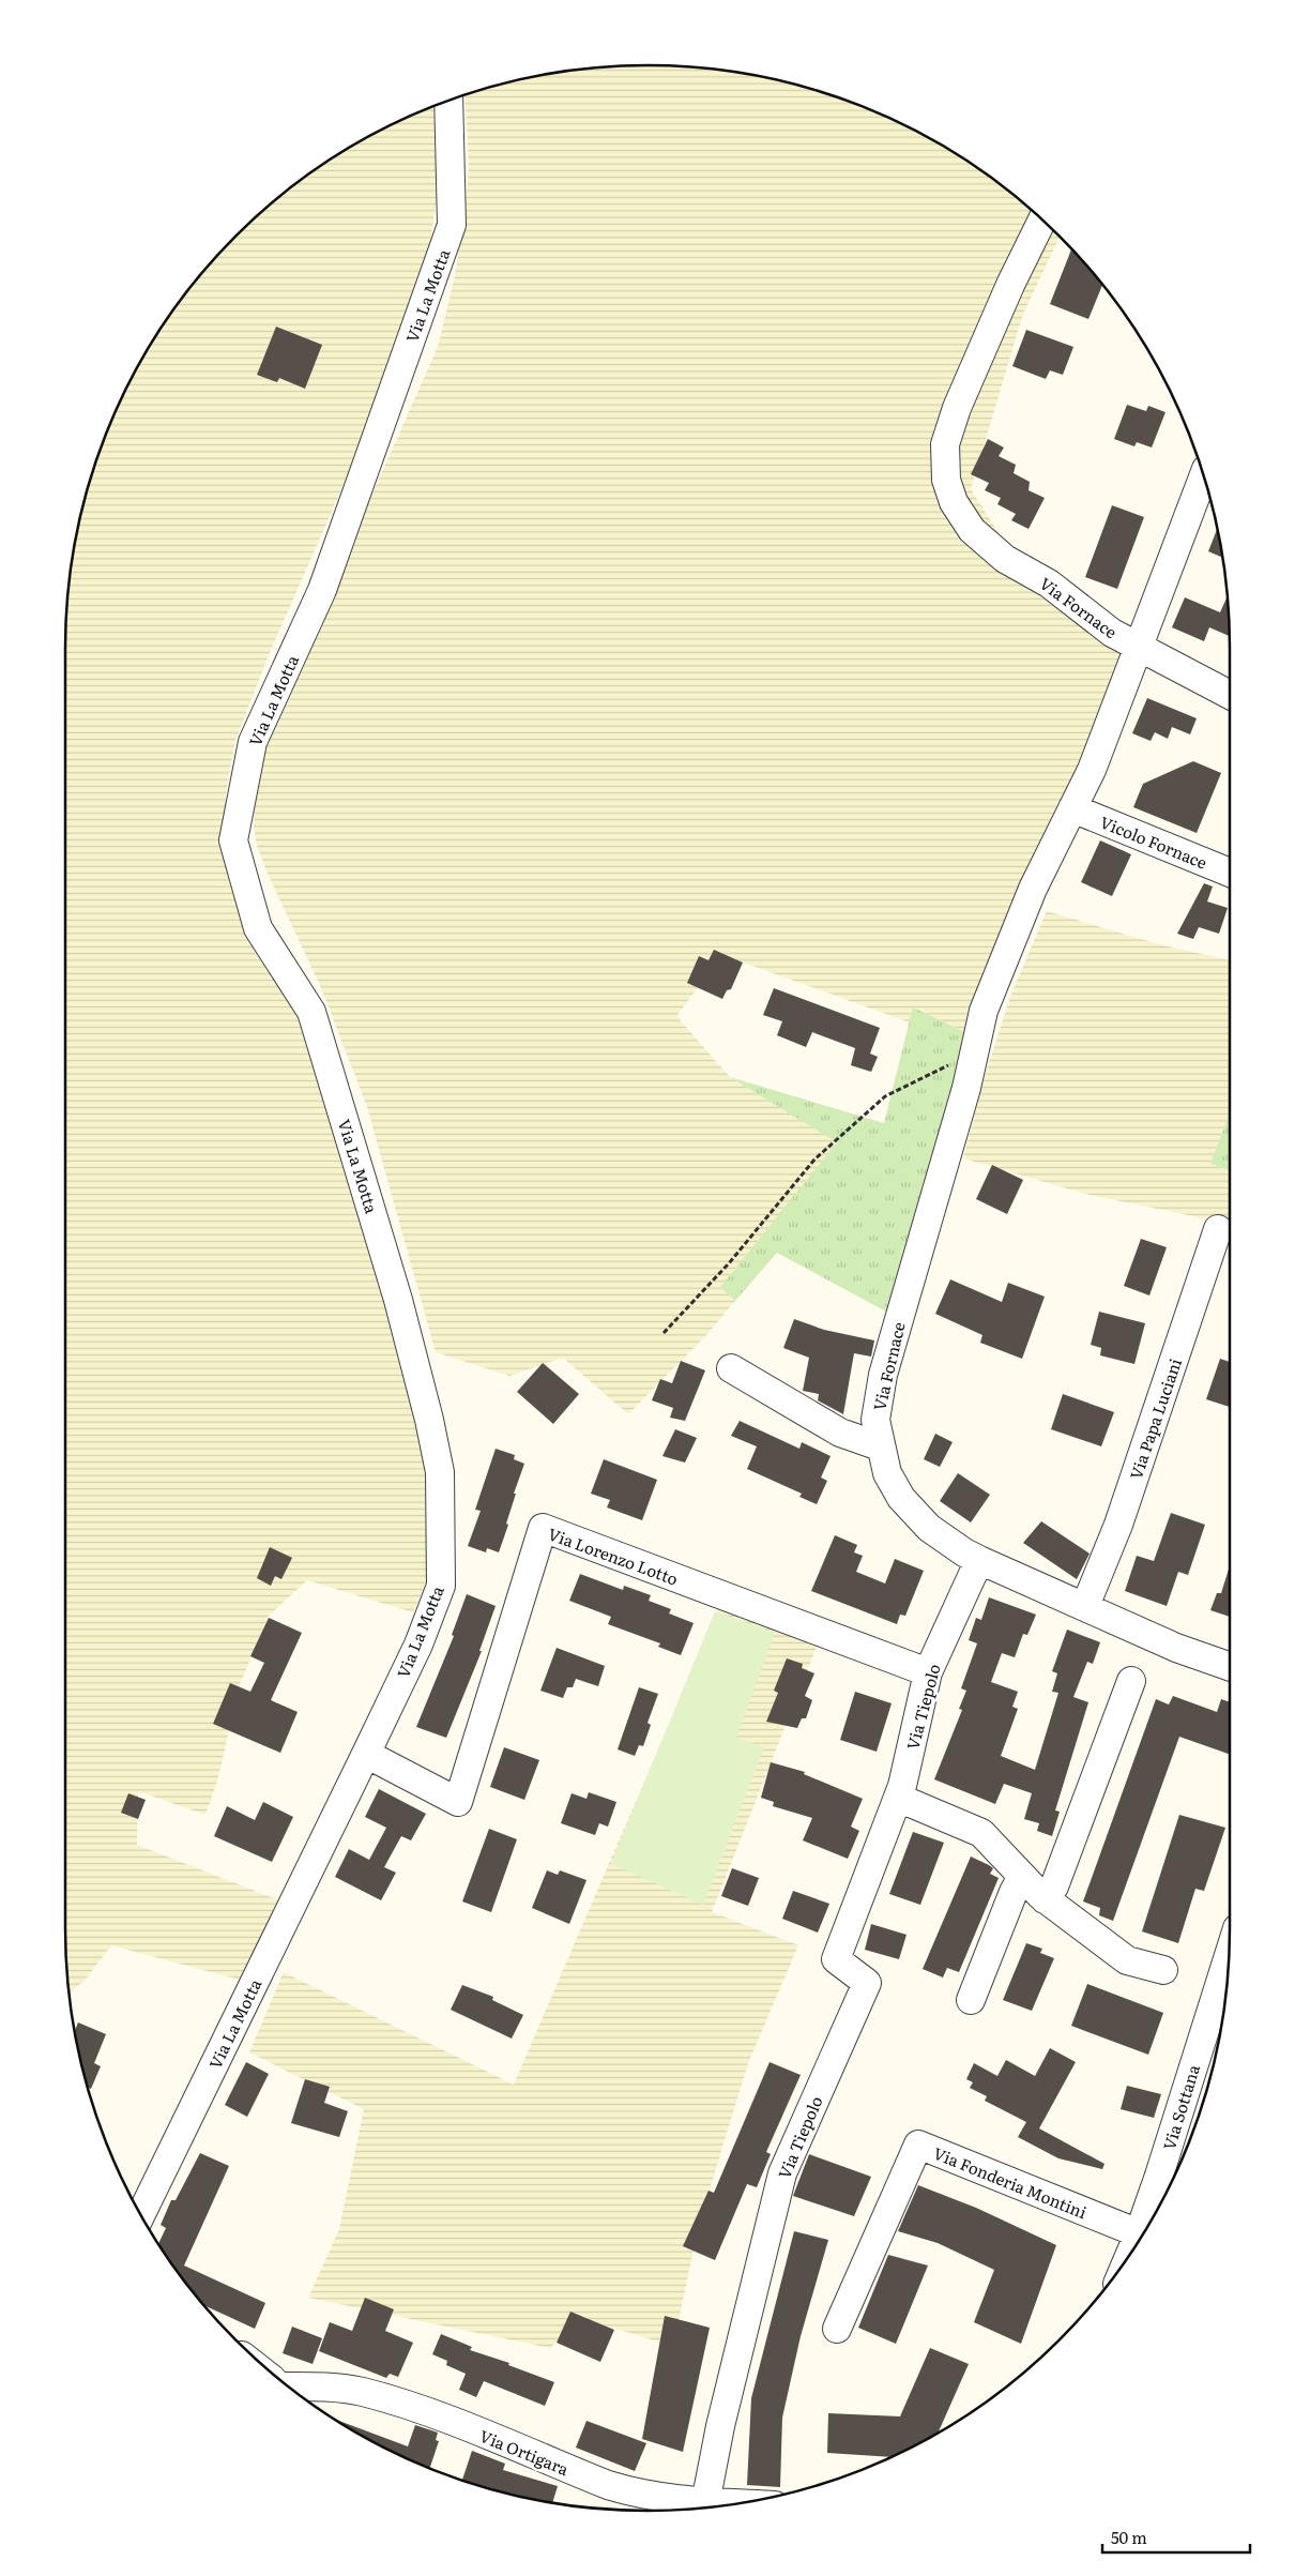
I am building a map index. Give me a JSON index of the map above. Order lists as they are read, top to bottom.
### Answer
{
  "streets": {
    "street": [
      "Via La Motta",
      "Via Fornace",
      "Vicolo Fornace",
      "Via Papa Luciani",
      "Via Lorenzo Lotto",
      "Via Tiepolo",
      "Via Sottana",
      "Via Fonderia Montini",
      "Via Ortigara"
    ]
  },
  "crossings": [
    ["Via La Motta", "Via Lorenzo Lotto"],
    ["Via Fornace", "Vicolo Fornace"],
    ["Via Fornace", "Via Papa Luciani"],
    ["Via Fornace", "Via Tiepolo"],
    ["Via Lorenzo Lotto", "Via Tiepolo"],
    ["Via Tiepolo", "Via Ortigara"],
    ["Via Sottana", "Via Fonderia Montini"]
  ],
  "scale_bar": "50 m"
}
